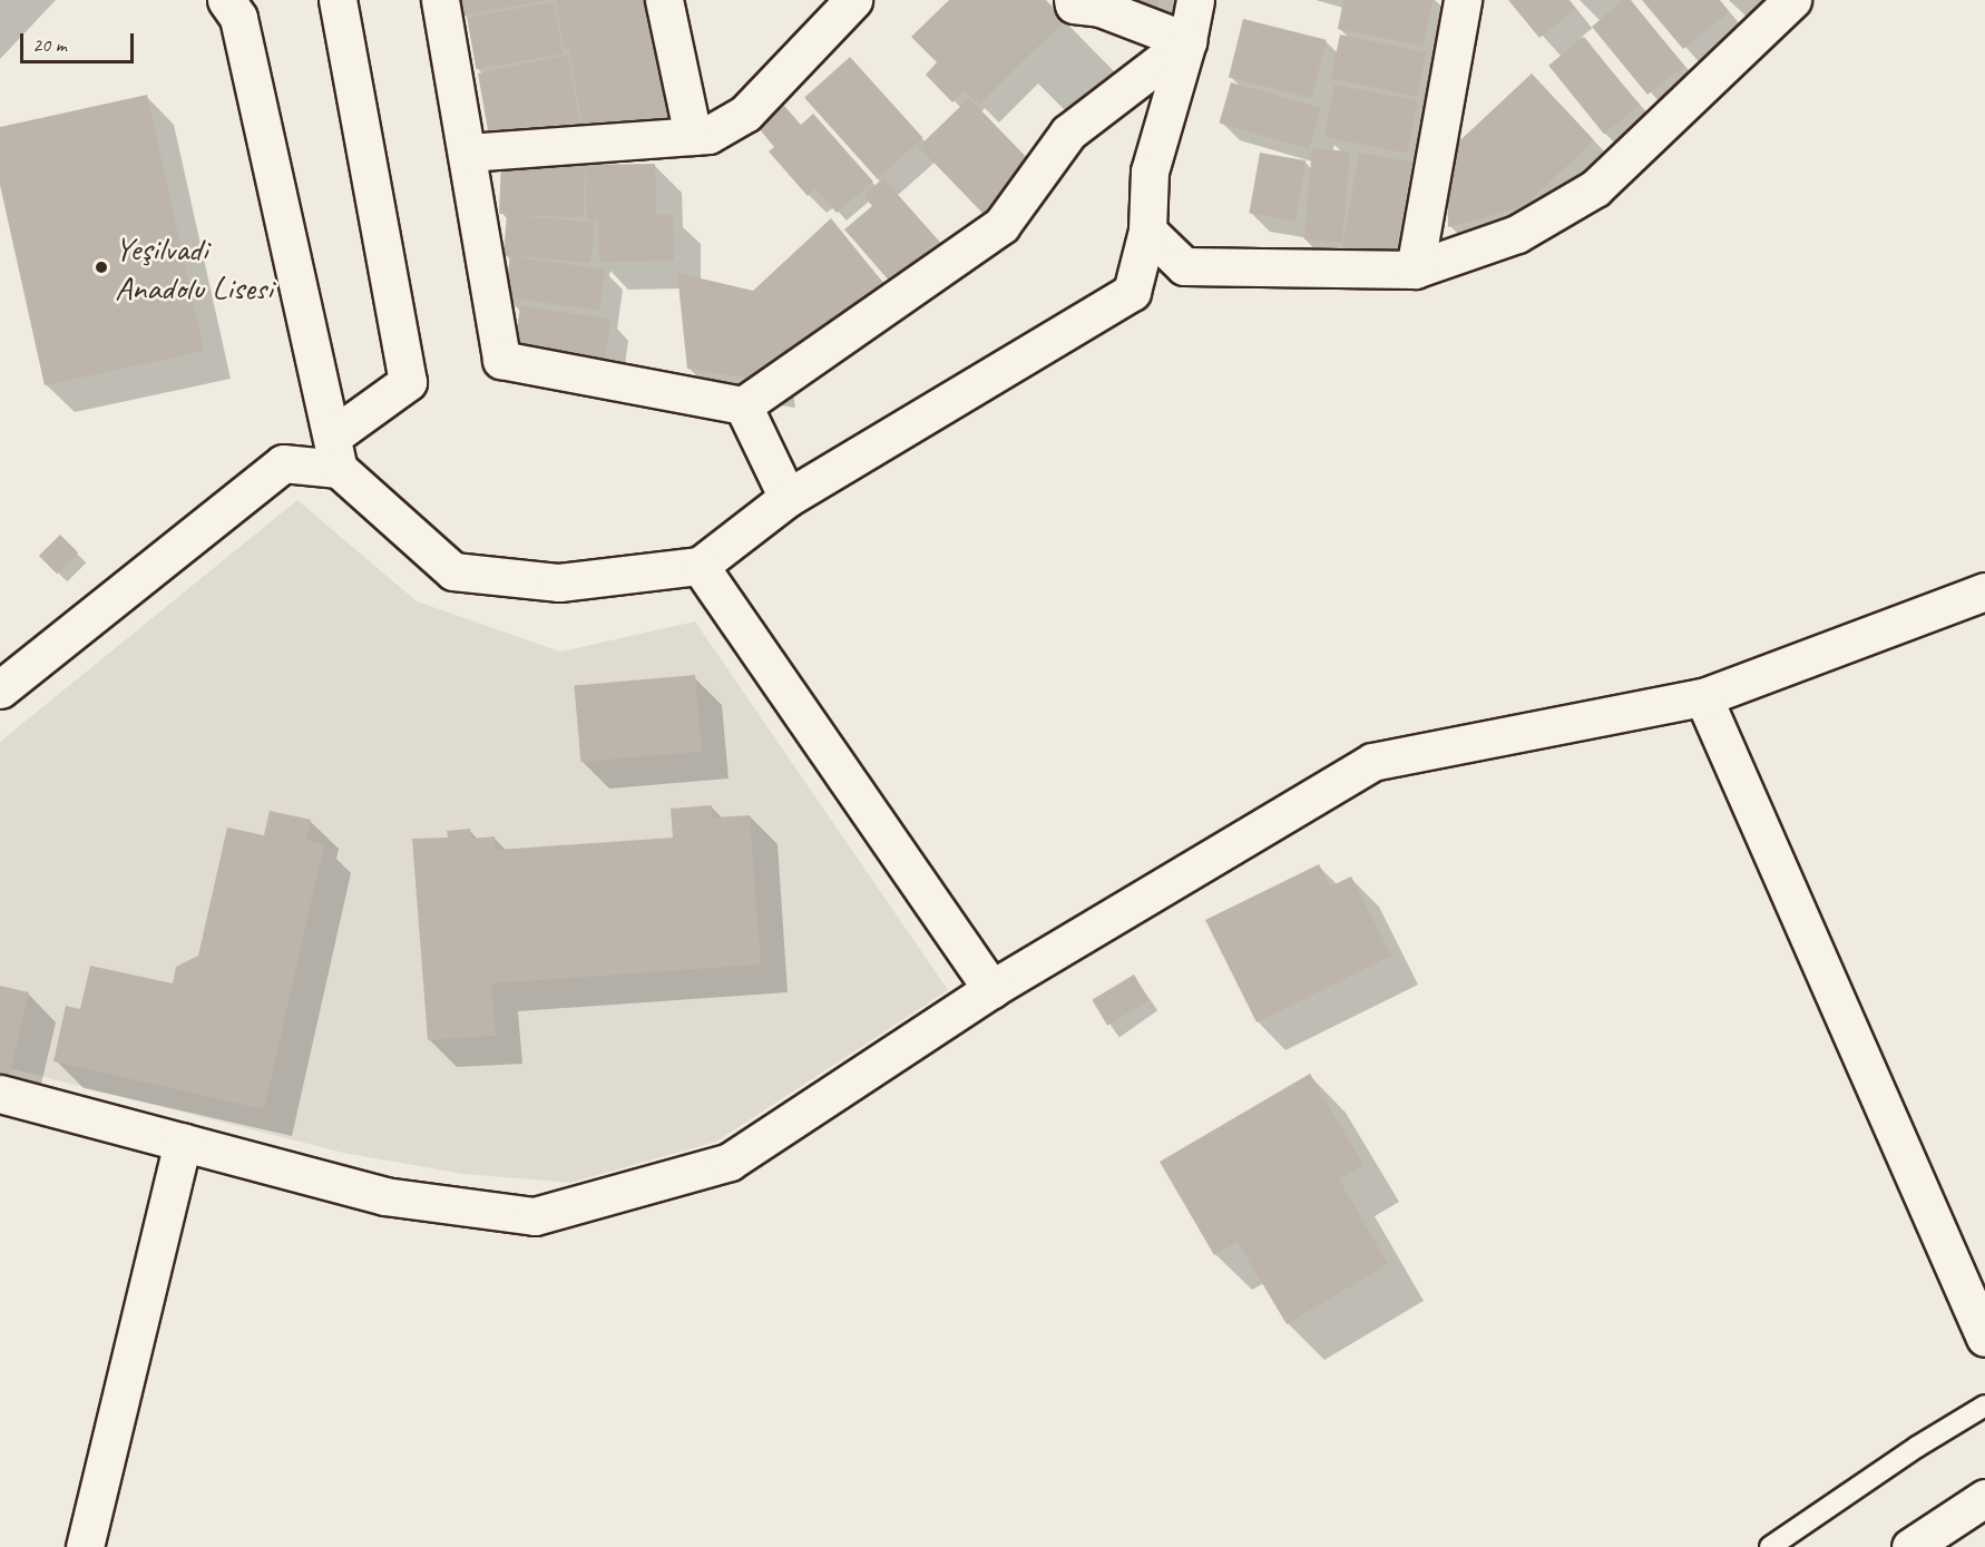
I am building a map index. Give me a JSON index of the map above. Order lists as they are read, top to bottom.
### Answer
{
  "places": ["Yeşilvadi Anadolu Lisesi"],
  "scale_bar": "20 m"
}
